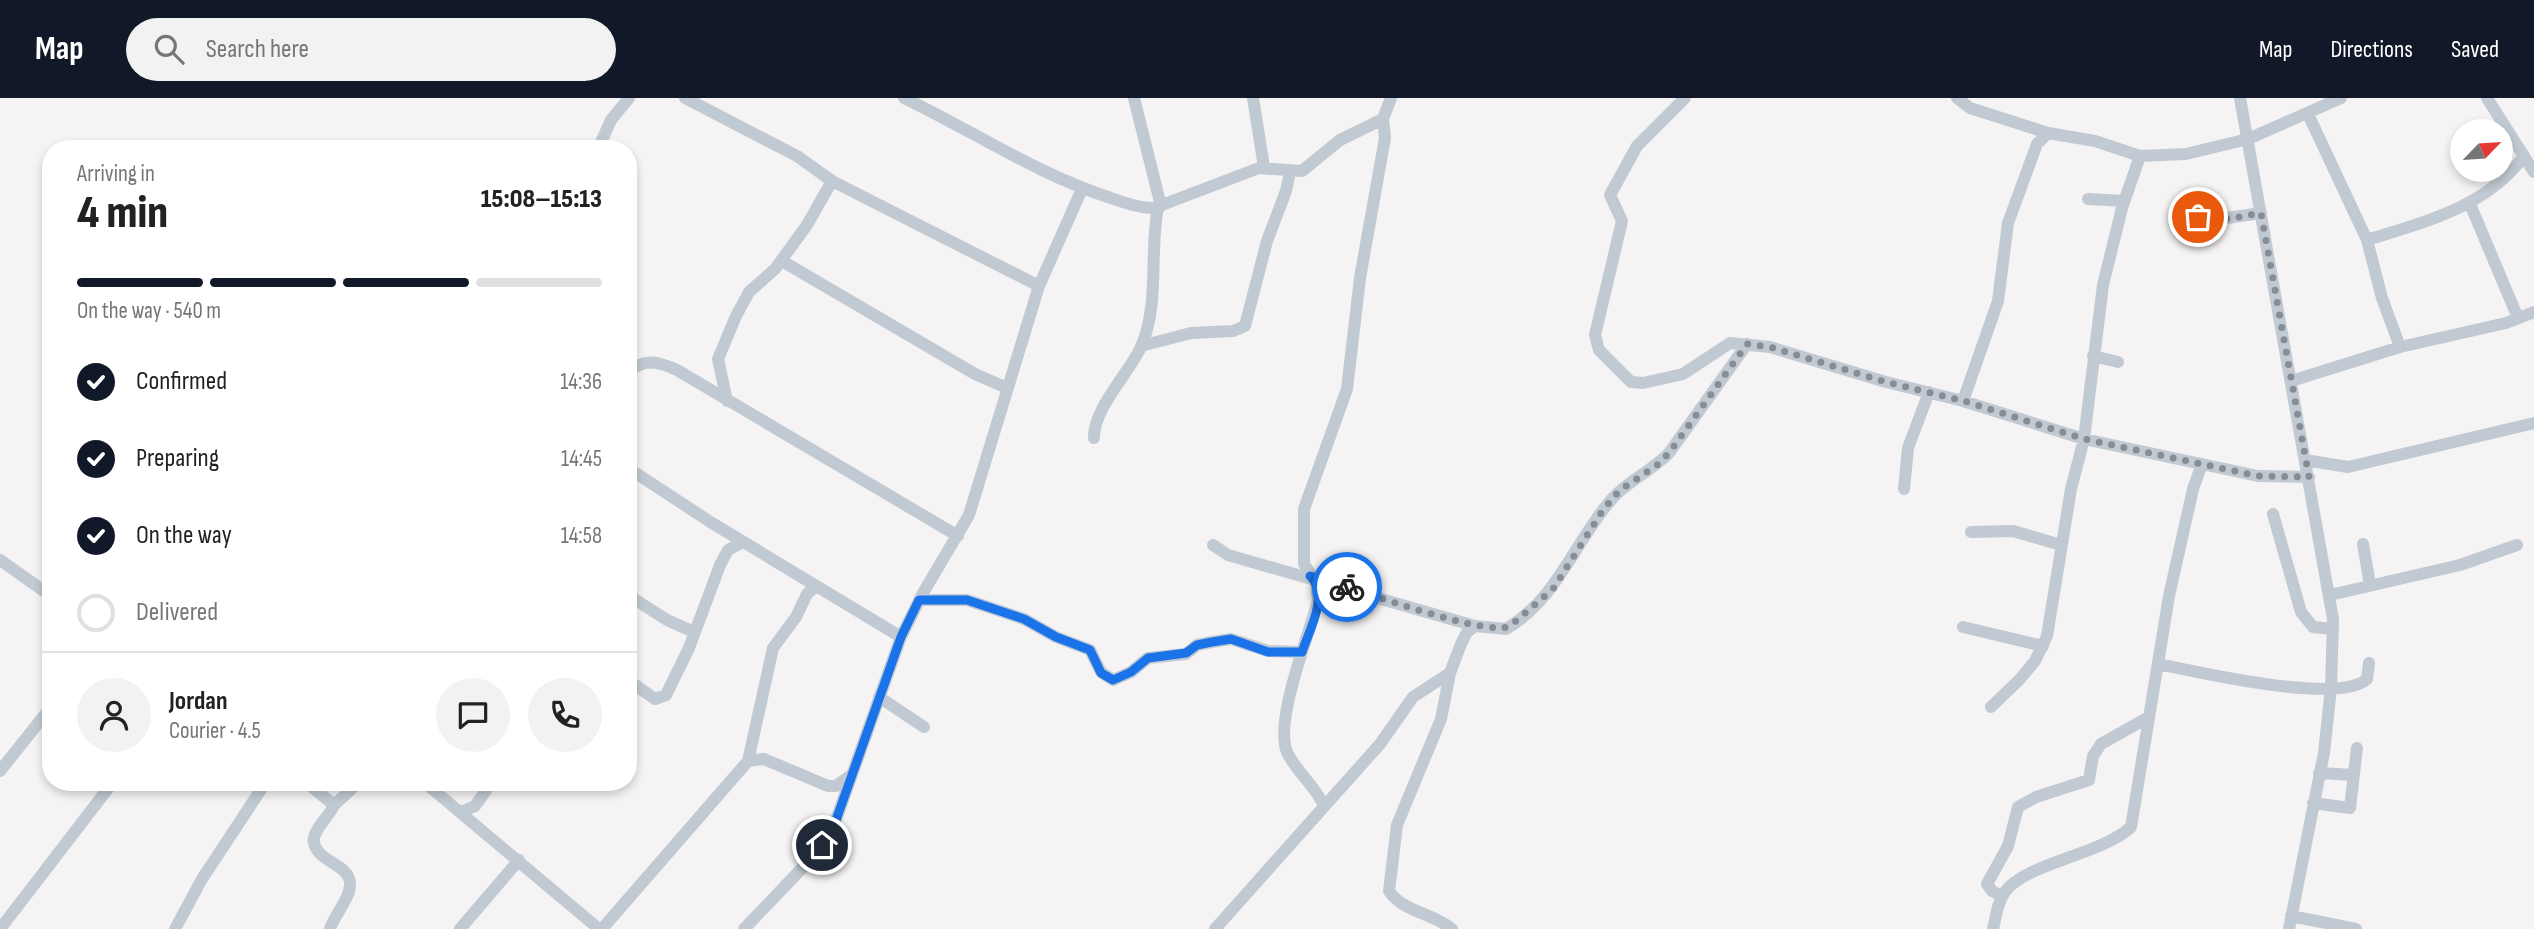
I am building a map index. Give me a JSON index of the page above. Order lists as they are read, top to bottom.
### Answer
{
  "north": "top right",
  "page": {
    "header": "Map",
    "search": "Search here",
    "nav": ["Map", "Directions", "Saved"],
    "heading": ["4 min", "Arriving in", "15:08–15:13"],
    "panel": ["Jordan", "Courier · 4.5"],
    "bar": "On the way · 540 m",
    "list": [
      ["Confirmed", "14:36"],
      ["Preparing", "14:45"],
      ["On the way", "14:58"],
      "Delivered"
    ]
  }
}
